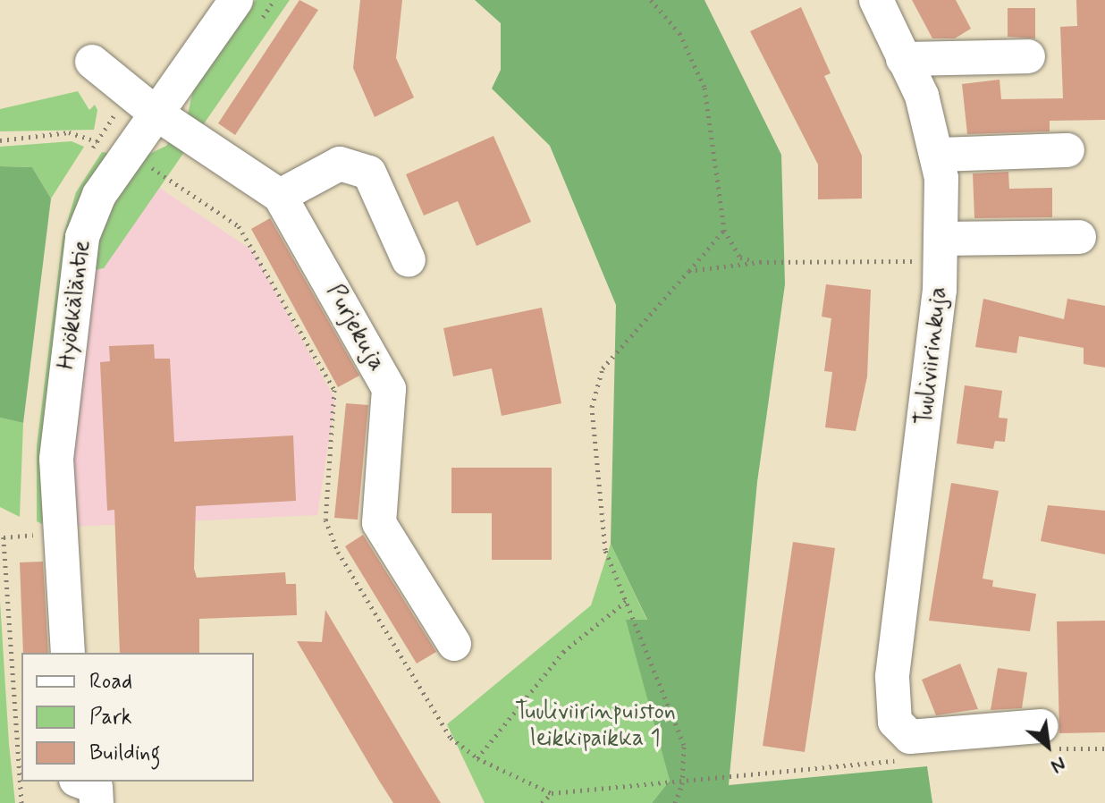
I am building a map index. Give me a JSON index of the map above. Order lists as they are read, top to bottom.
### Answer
{
  "streets": {
    "street": ["Hyökkäläntie", "Purjekuja", "Tuuliviirinkuja"]
  },
  "crossings": [
    ["Hyökkäläntie", "Purjekuja"]
  ],
  "parks": ["Tuuliviirinpuiston leikkipaikka 1"],
  "legend": ["Road", "Park", "Building"],
  "north": "bottom right"
}
